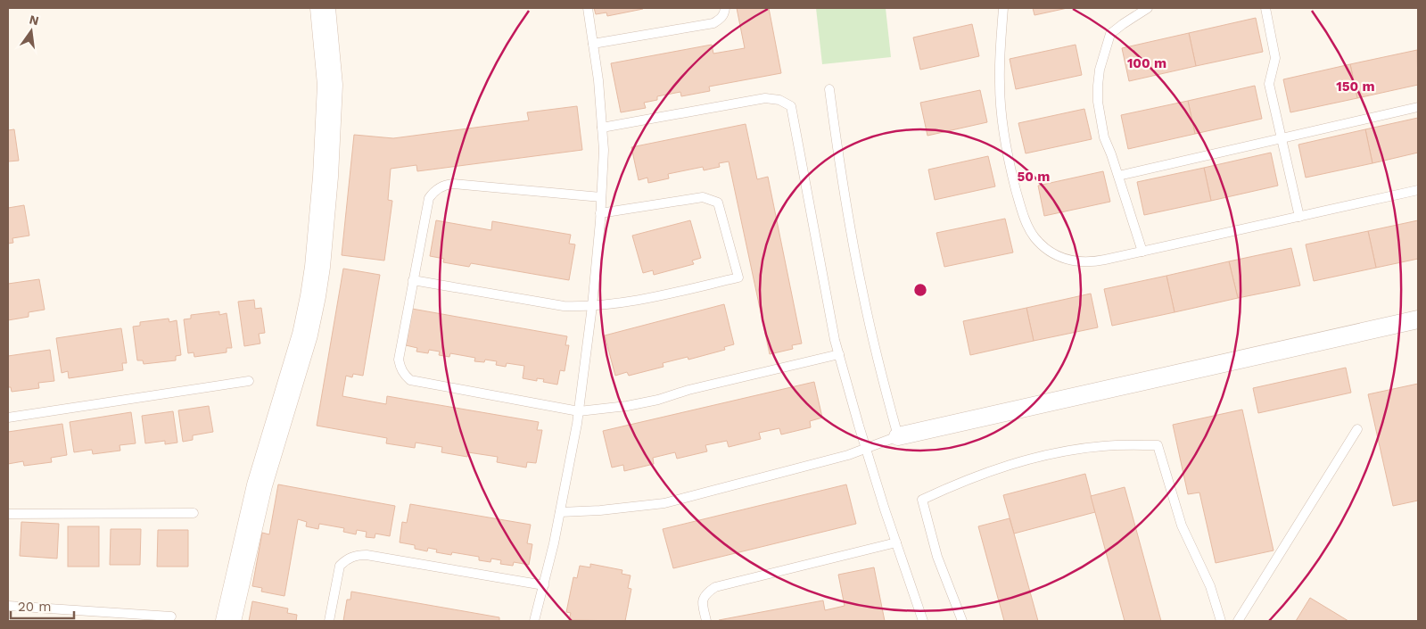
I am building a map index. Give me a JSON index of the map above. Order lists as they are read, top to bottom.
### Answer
{
  "scale_bar": "20 m",
  "north": "top",
  "rings": ["100 m", "150 m", "50 m"]
}
